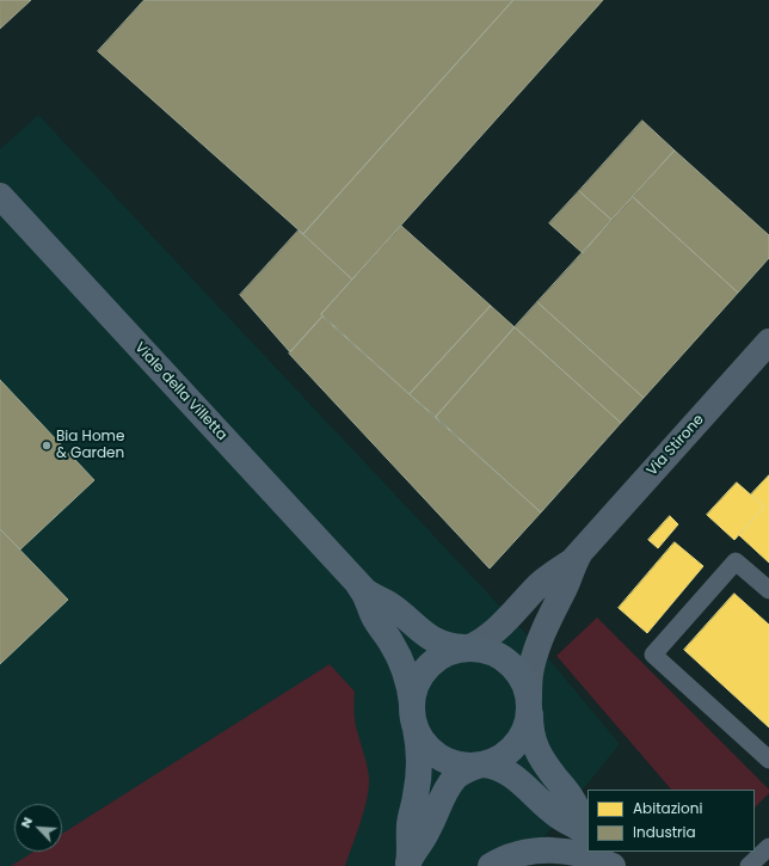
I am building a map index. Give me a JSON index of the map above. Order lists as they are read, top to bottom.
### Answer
{
  "streets": {
    "street": ["Viale della Villetta", "Via Stirone"]
  },
  "crossings": [
    ["Viale della Villetta", "Via Stirone"]
  ],
  "places": ["Bia Home & Garden"],
  "legend": ["Abitazioni", "Industria"],
  "north": "top left"
}
